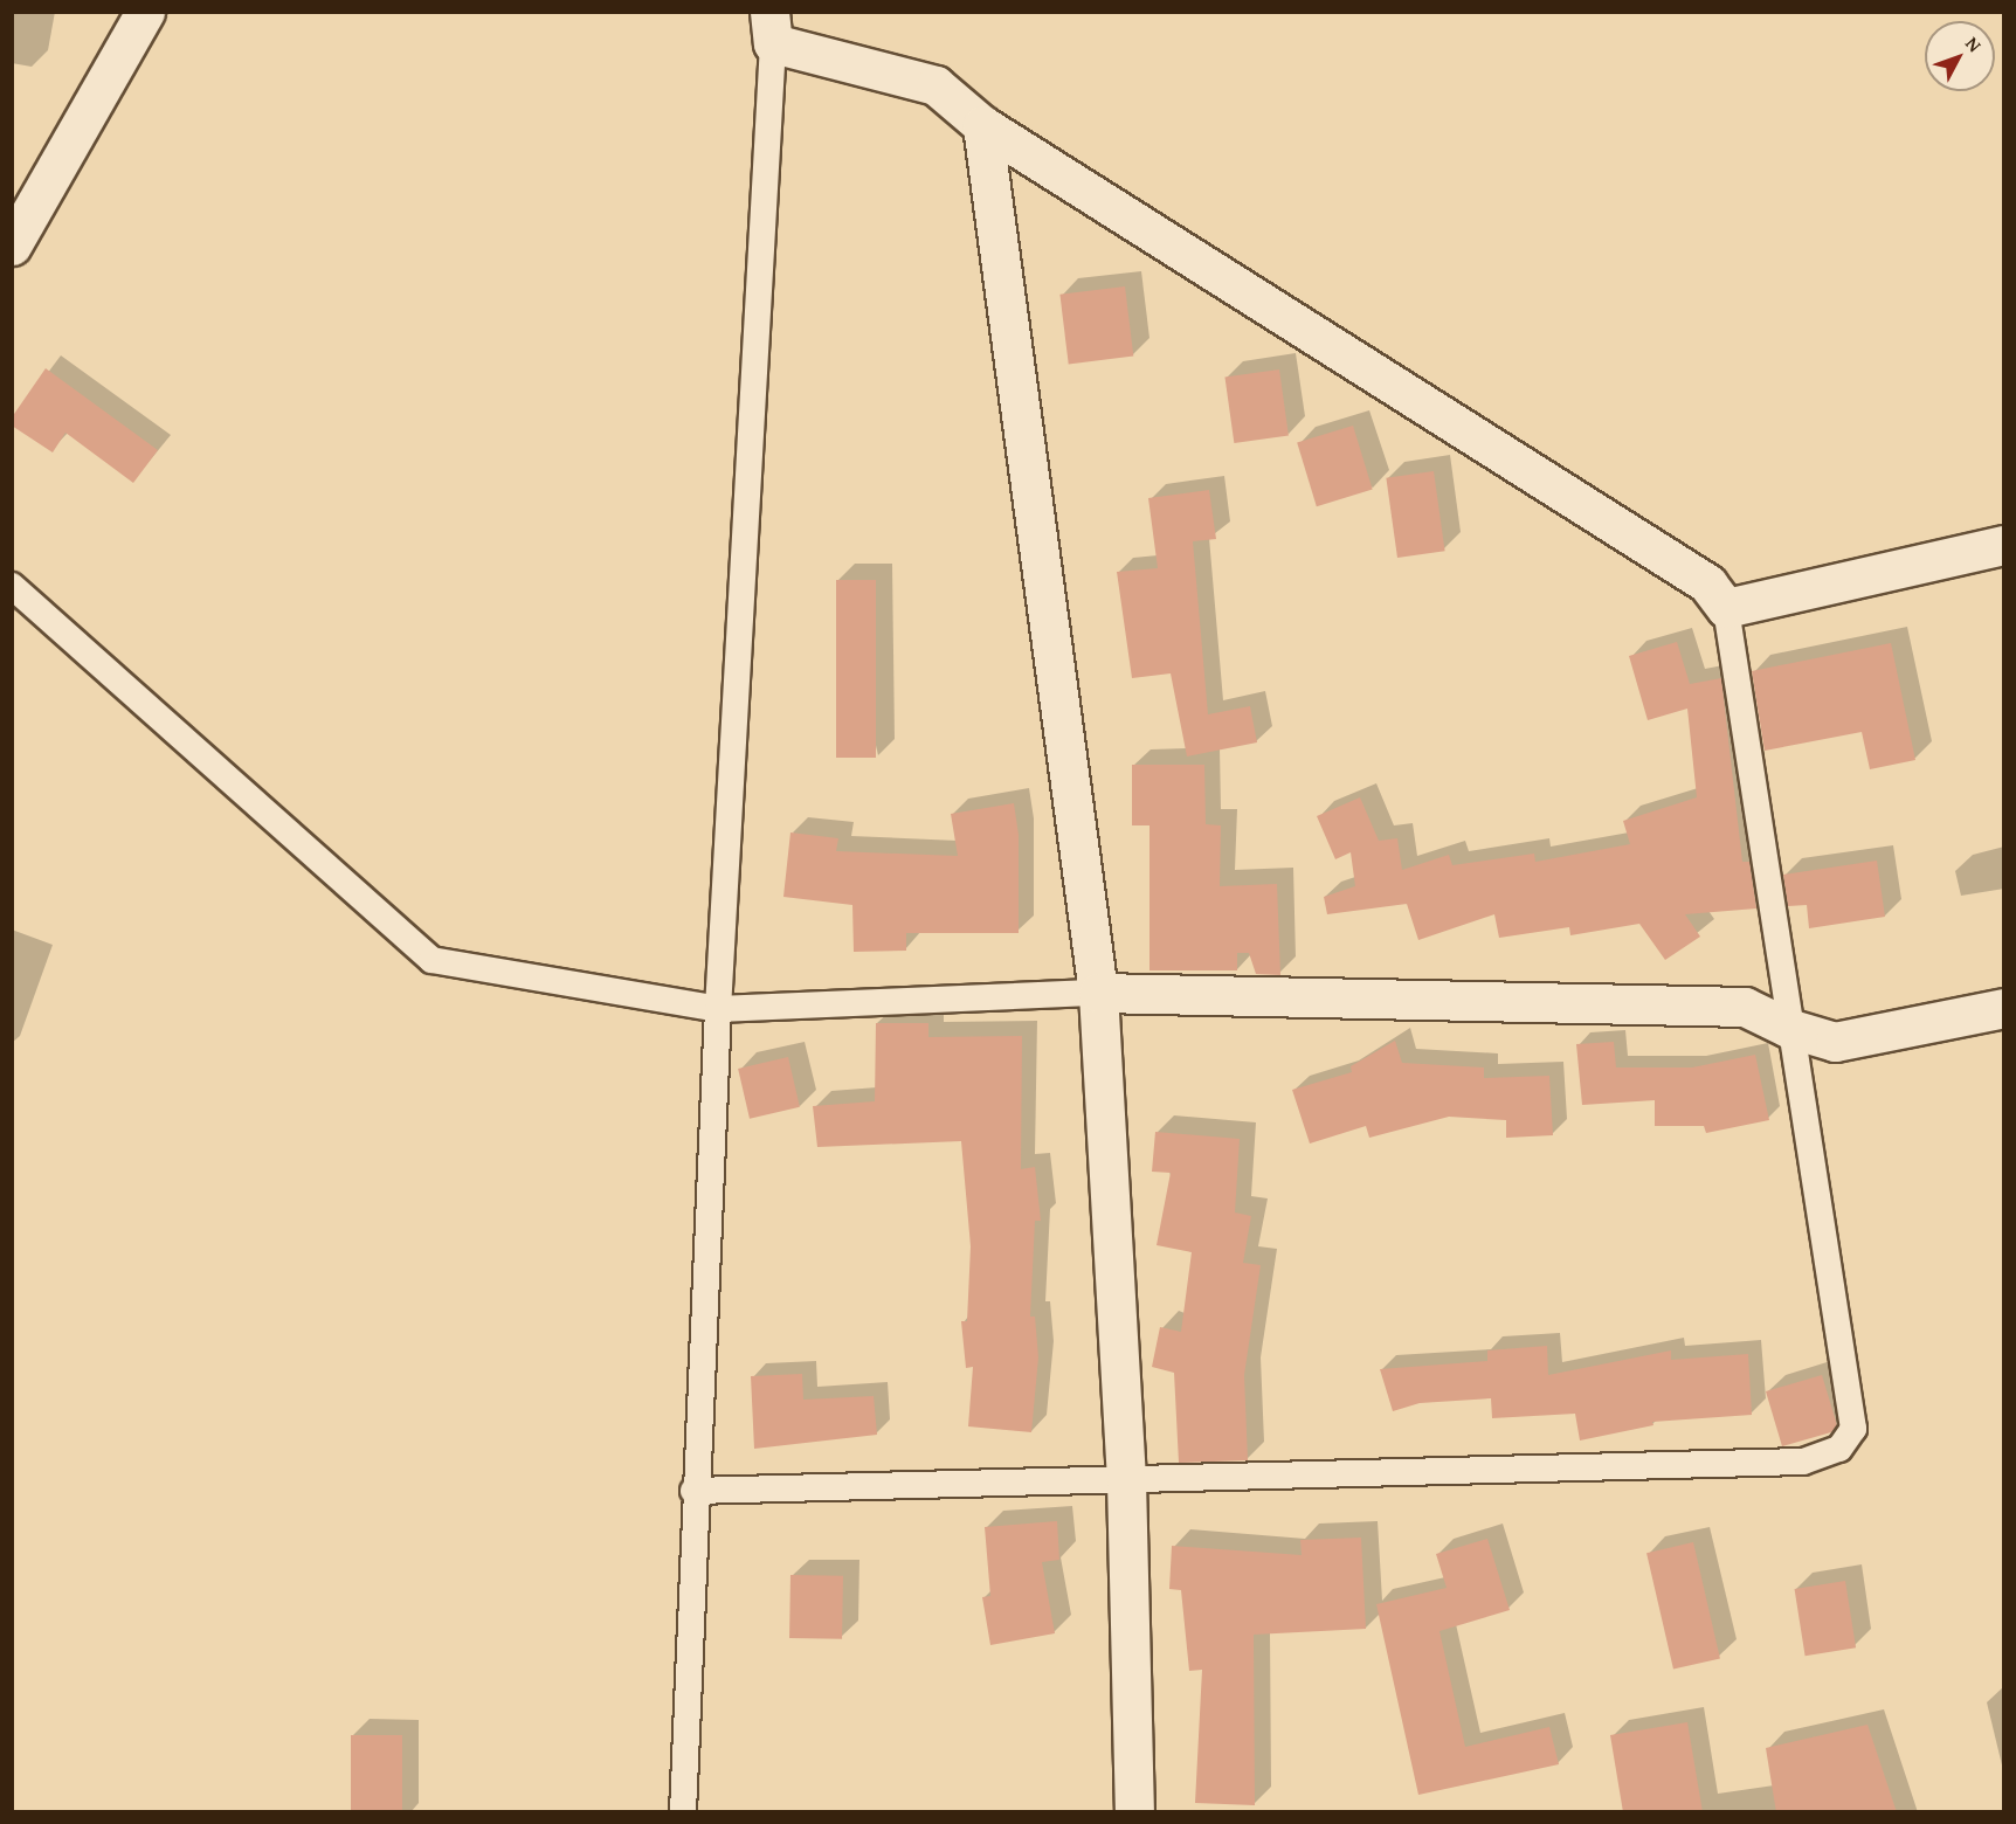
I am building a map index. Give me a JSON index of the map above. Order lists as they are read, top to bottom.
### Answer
{
  "north": "top right"
}
